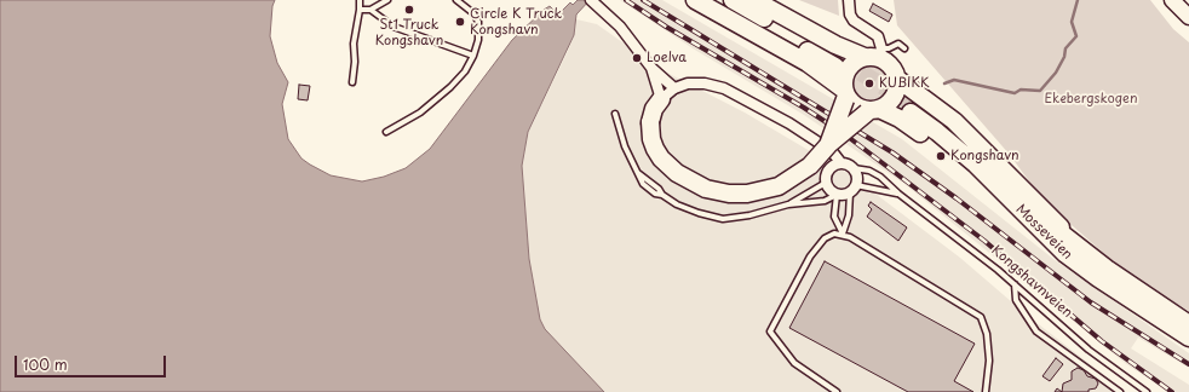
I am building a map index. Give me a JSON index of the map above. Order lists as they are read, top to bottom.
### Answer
{
  "streets": {
    "highway": ["Mosseveien"],
    "lane": ["Kongshavnveien"]
  },
  "parks": ["Ekebergskogen"],
  "places": [
    "St1 Truck Kongshavn",
    "Circle K Truck Kongshavn",
    "Loelva",
    "KUBIKK",
    "Kongshavn"
  ],
  "scale_bar": "100 m"
}
